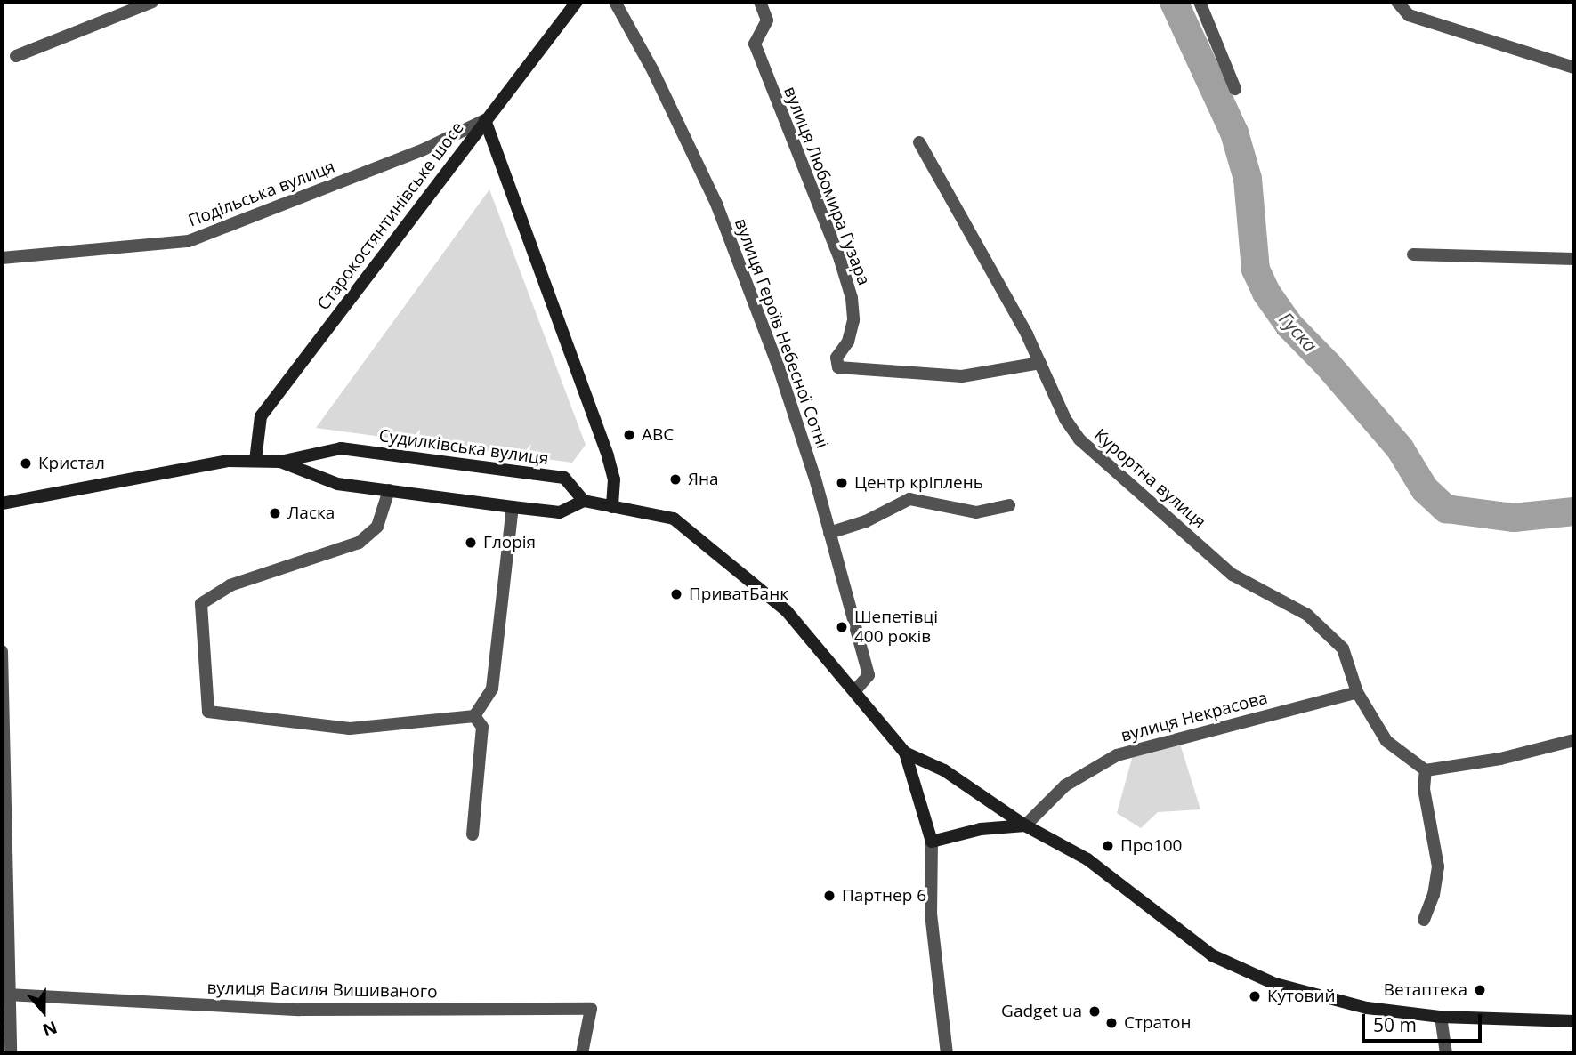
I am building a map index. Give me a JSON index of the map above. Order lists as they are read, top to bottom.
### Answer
{
  "streets": {
    "main road": ["Старокостянтинівське шосе", "Судилківська вулиця"],
    "street": [
      "вулиця Любомира Гузара",
      "Подільська вулиця",
      "вулиця Героїв Небесної Сотні",
      "Курортна вулиця",
      "вулиця Некрасова",
      "вулиця Василя Вишиваного"
    ]
  },
  "crossings": [
    ["вулиця Любомира Гузара", "Курортна вулиця"],
    ["Подільська вулиця", "Старокостянтинівське шосе"],
    ["Старокостянтинівське шосе", "Судилківська вулиця"],
    ["Курортна вулиця", "вулиця Некрасова"]
  ],
  "water": ["Гуска"],
  "places": [
    "АВС",
    "Кристал",
    "Яна",
    "Центр кріплень",
    "Ласка",
    "Глорія",
    "ПриватБанк",
    "Шепетівці 400 років",
    "Про100",
    "Партнер 6",
    "Ветаптека",
    "Кутовий",
    "Gadget ua",
    "Стратон"
  ],
  "scale_bar": "50 m",
  "north": "bottom"
}
